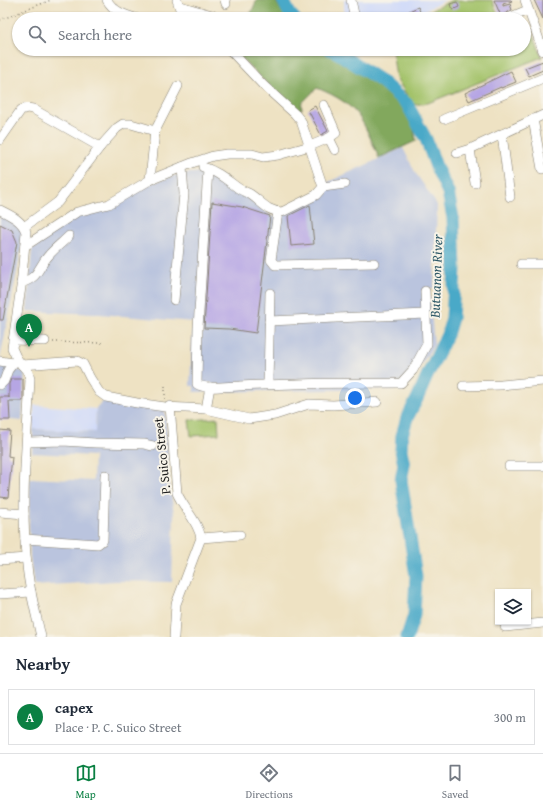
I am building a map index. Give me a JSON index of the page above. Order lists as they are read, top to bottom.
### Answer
{
  "streets": {
    "street": ["P. Suico Street"]
  },
  "water": ["Butuanon River"],
  "page": {
    "search": "Search here",
    "pins": "A",
    "heading": "Nearby",
    "list": [
      {
        "mark": "A",
        "name": "capex",
        "note": "Place · P. C. Suico Street",
        "value": "300 m"
      }
    ],
    "nav": ["Map", "Directions", "Saved"]
  }
}
